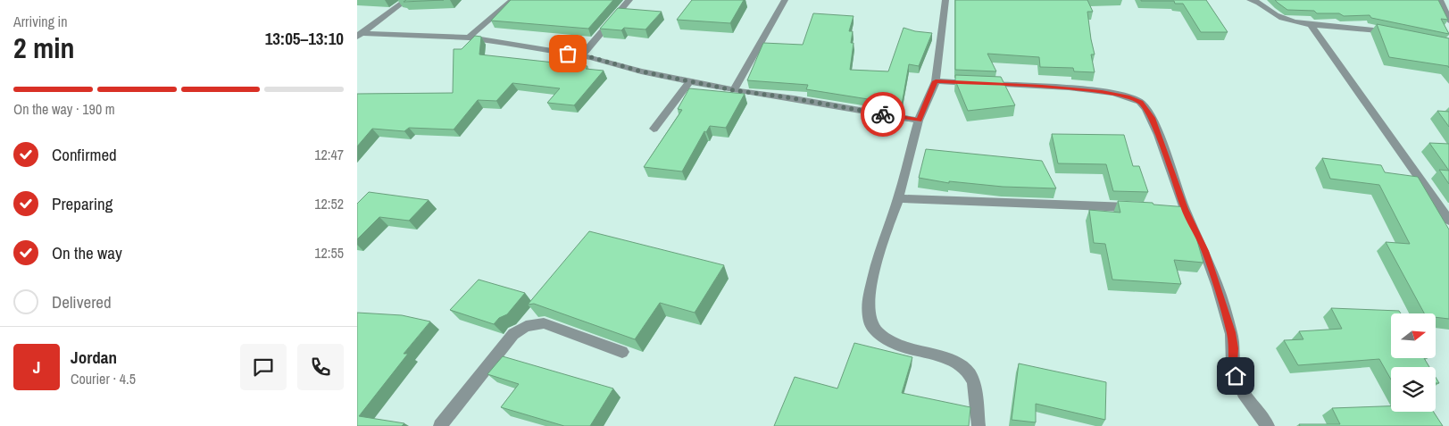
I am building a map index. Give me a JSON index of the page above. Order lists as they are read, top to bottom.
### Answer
{
  "north": "right",
  "page": {
    "heading": ["2 min", "Arriving in", "13:05–13:10"],
    "panel": ["Jordan", "Courier · 4.5"],
    "bar": "On the way · 190 m",
    "list": [
      ["Confirmed", "12:47"],
      ["Preparing", "12:52"],
      ["On the way", "12:55"],
      "Delivered"
    ],
    "round": "J"
  }
}
